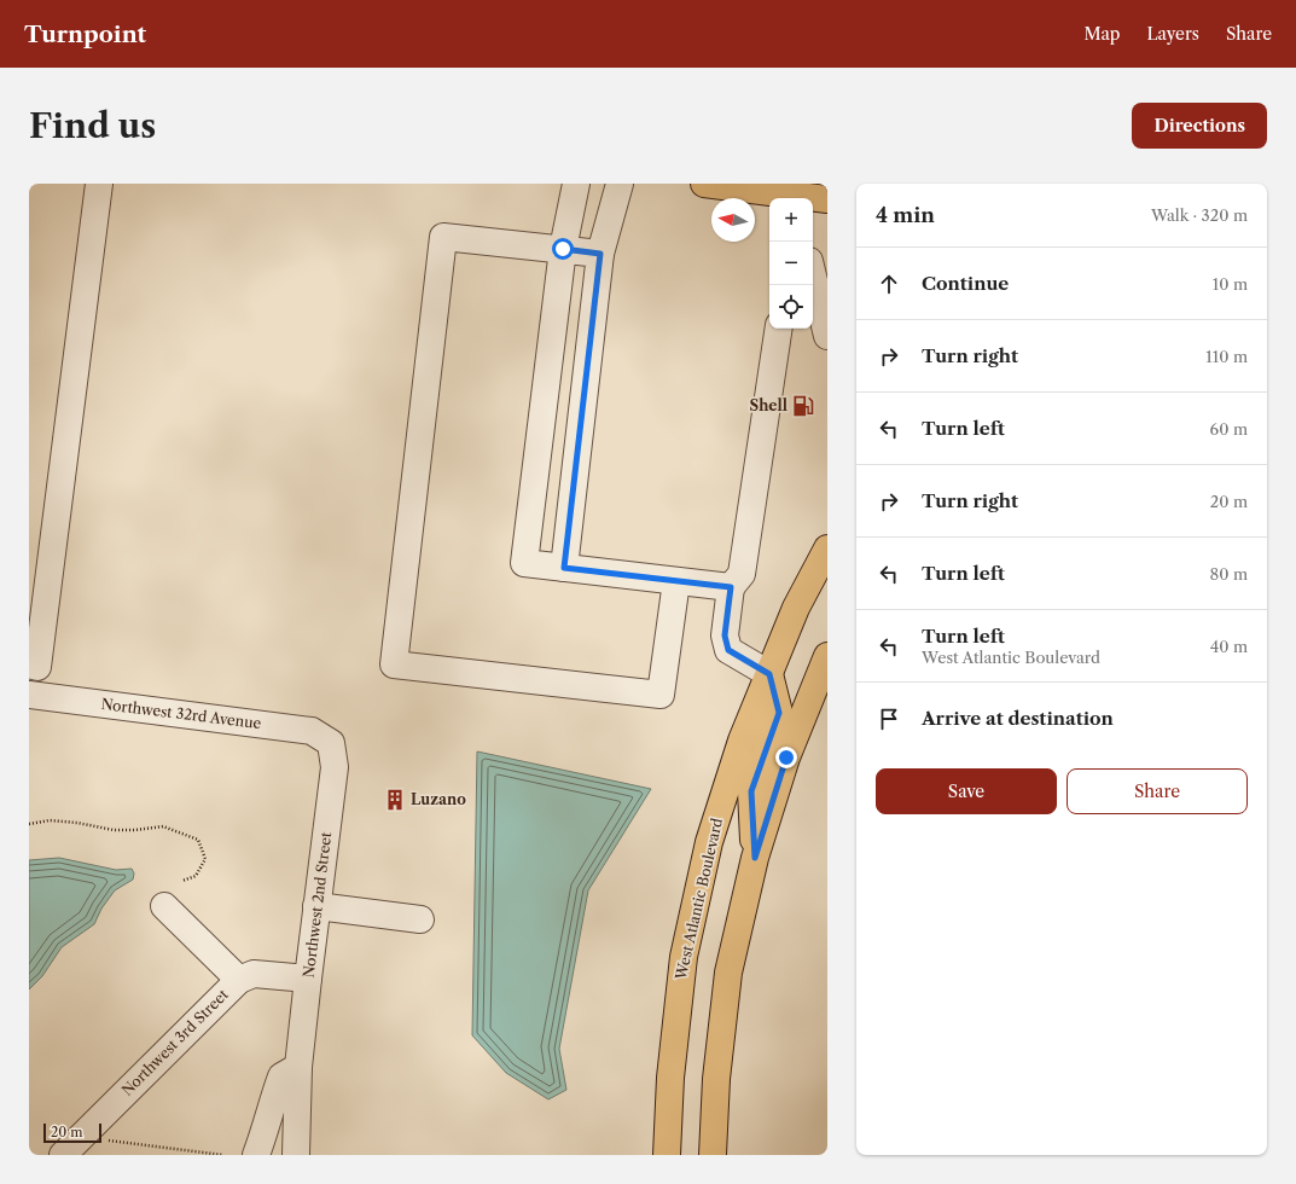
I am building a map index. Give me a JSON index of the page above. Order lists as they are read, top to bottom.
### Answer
{
  "streets": {
    "main road": ["West Atlantic Boulevard"],
    "street": ["Northwest 32rd Avenue", "Northwest 2nd Street", "Northwest 3rd Street"]
  },
  "crossings": [
    ["Northwest 32rd Avenue", "Northwest 2nd Street"],
    ["Northwest 2nd Street", "Northwest 3rd Street"]
  ],
  "places": {
    "fuel station": ["Shell"],
    "building": ["Luzano"]
  },
  "scale_bar": "20 m",
  "north": "left",
  "page": {
    "header": "Turnpoint",
    "nav": ["Map", "Layers", "Share"],
    "buttons": [
      "Directions",
      ["Save", "Share"]
    ],
    "title": "Find us",
    "heading": ["4 min", "Walk · 320 m"],
    "map_buttons": ["+", "−"],
    "list": [
      ["Continue", "10 m"],
      ["Turn right", "110 m"],
      ["Turn left", "60 m"],
      ["Turn right", "20 m"],
      ["Turn left", "80 m"],
      ["Turn left", "West Atlantic Boulevard", "40 m"],
      "Arrive at destination"
    ],
    "scale": "20 m"
  }
}
